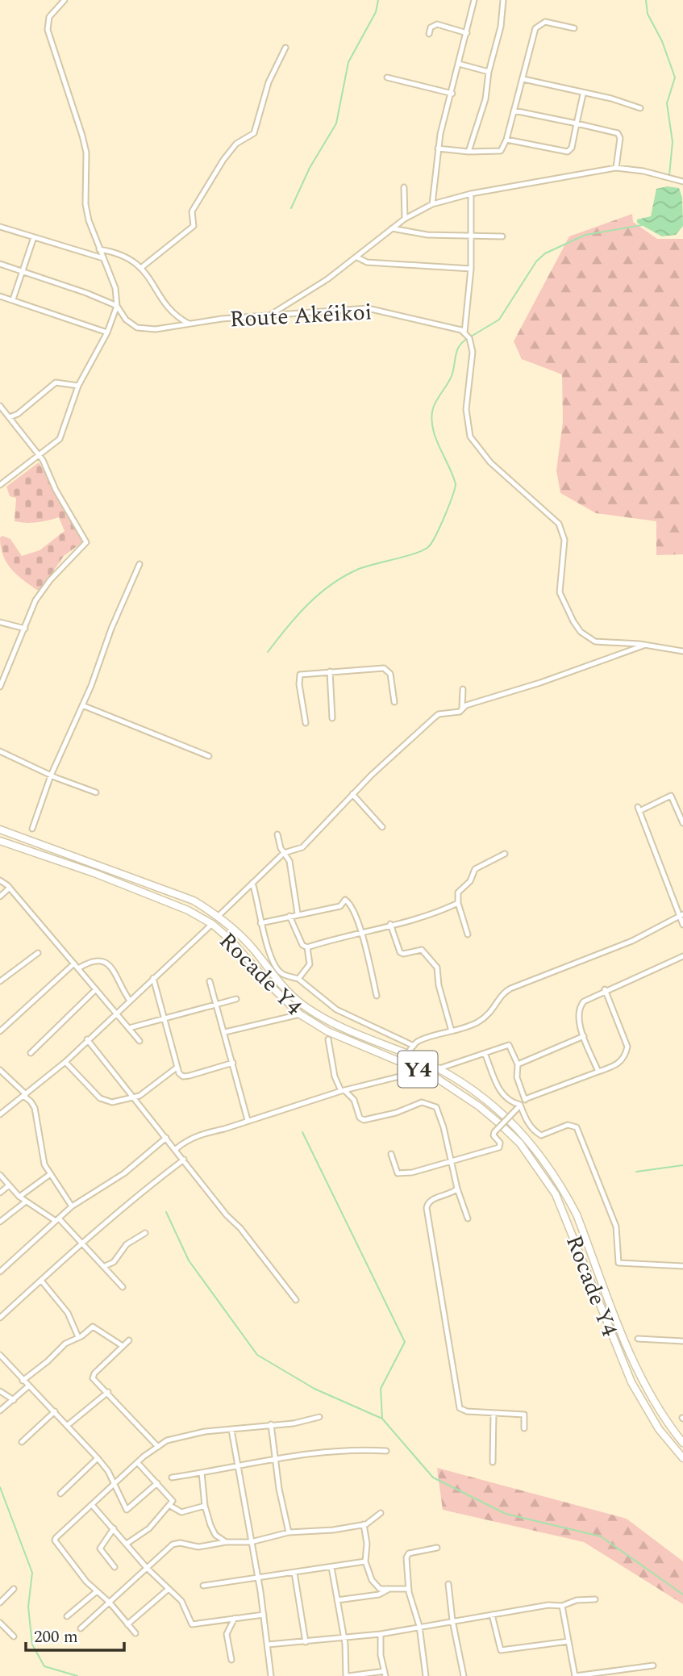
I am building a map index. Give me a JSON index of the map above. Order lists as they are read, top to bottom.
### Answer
{
  "streets": {
    "highway": ["Rocade Y4", "Y4"],
    "street": ["Route Akéikoi"]
  },
  "scale_bar": "200 m"
}
